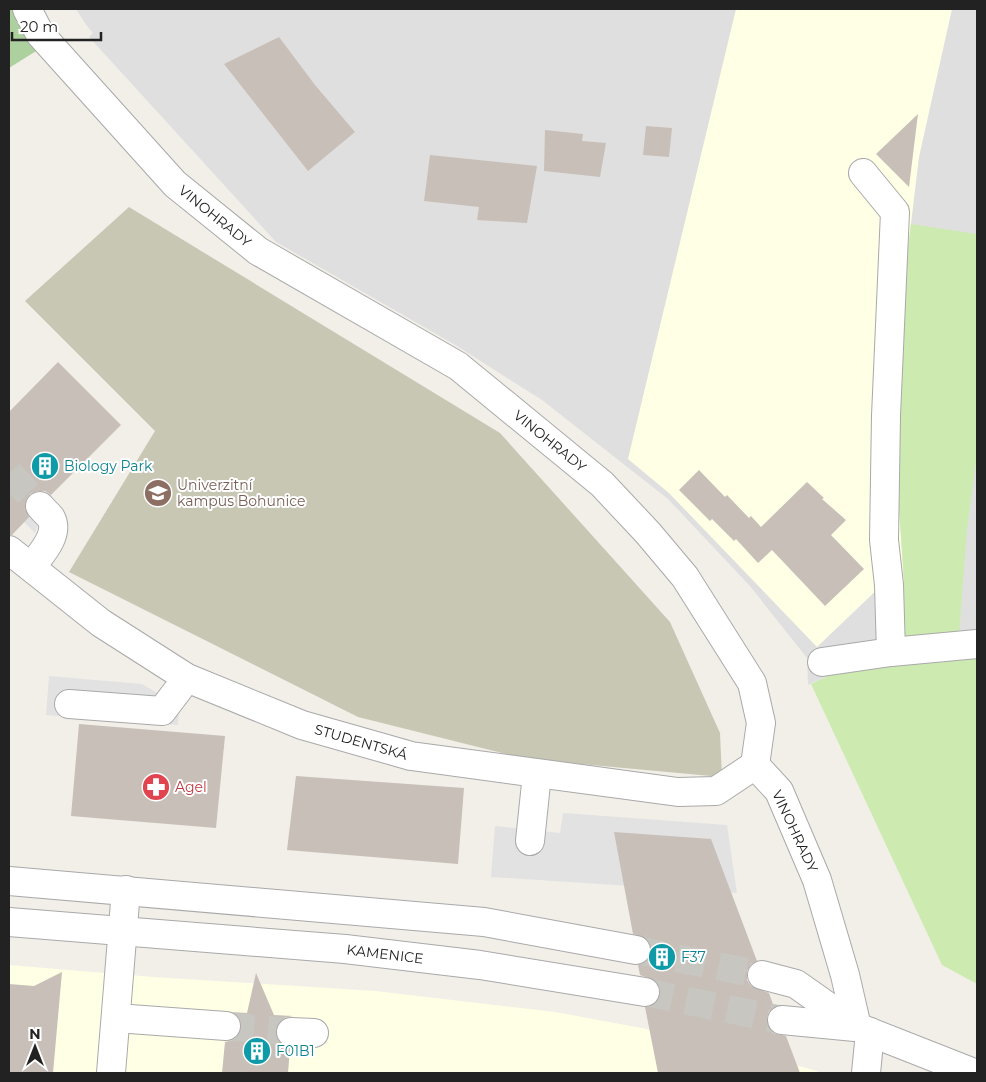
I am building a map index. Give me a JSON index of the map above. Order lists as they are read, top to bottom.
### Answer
{
  "streets": {
    "street": ["VINOHRADY", "STUDENTSKÁ", "KAMENICE"]
  },
  "crossings": [
    ["VINOHRADY", "STUDENTSKÁ"]
  ],
  "places": {
    "building": ["Biology Park", "F37", "F01B1"],
    "school or university": ["Univerzitní kampus Bohunice"],
    "pharmacy": ["Agel"]
  },
  "scale_bar": "20 m",
  "north": "top"
}
